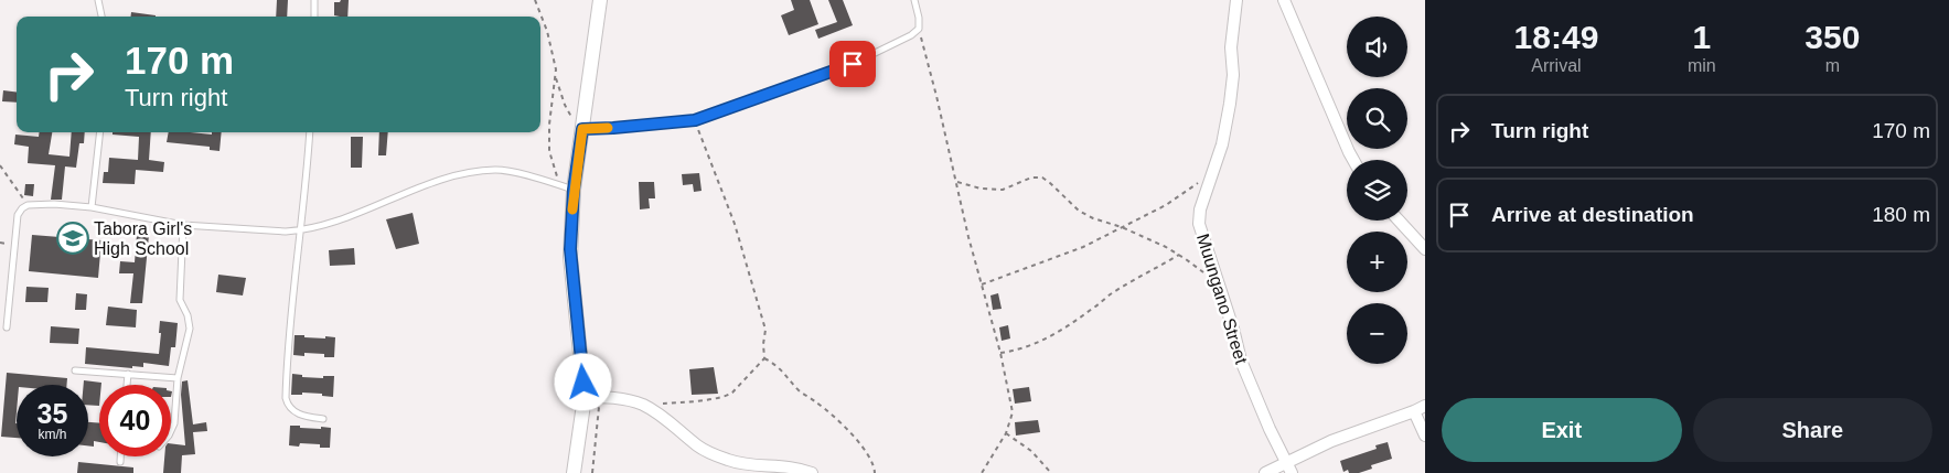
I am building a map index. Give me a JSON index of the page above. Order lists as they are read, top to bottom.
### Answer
{
  "streets": {
    "street": ["Muungano Street"]
  },
  "places": {
    "school or university": ["Tabora Girl's High School"]
  },
  "page": {
    "eta": [
      "18:49",
      "Arrival",
      "1",
      "min",
      "350",
      "m"
    ],
    "map_buttons": ["+", "−"],
    "turn": ["170 m", "Turn right"],
    "list": [
      {
        "name": "Turn right",
        "value": "170 m"
      },
      {
        "name": "Arrive at destination",
        "value": "180 m"
      }
    ],
    "speed": "35 km/h",
    "limit": "40",
    "buttons": ["Exit", "Share"]
  }
}
